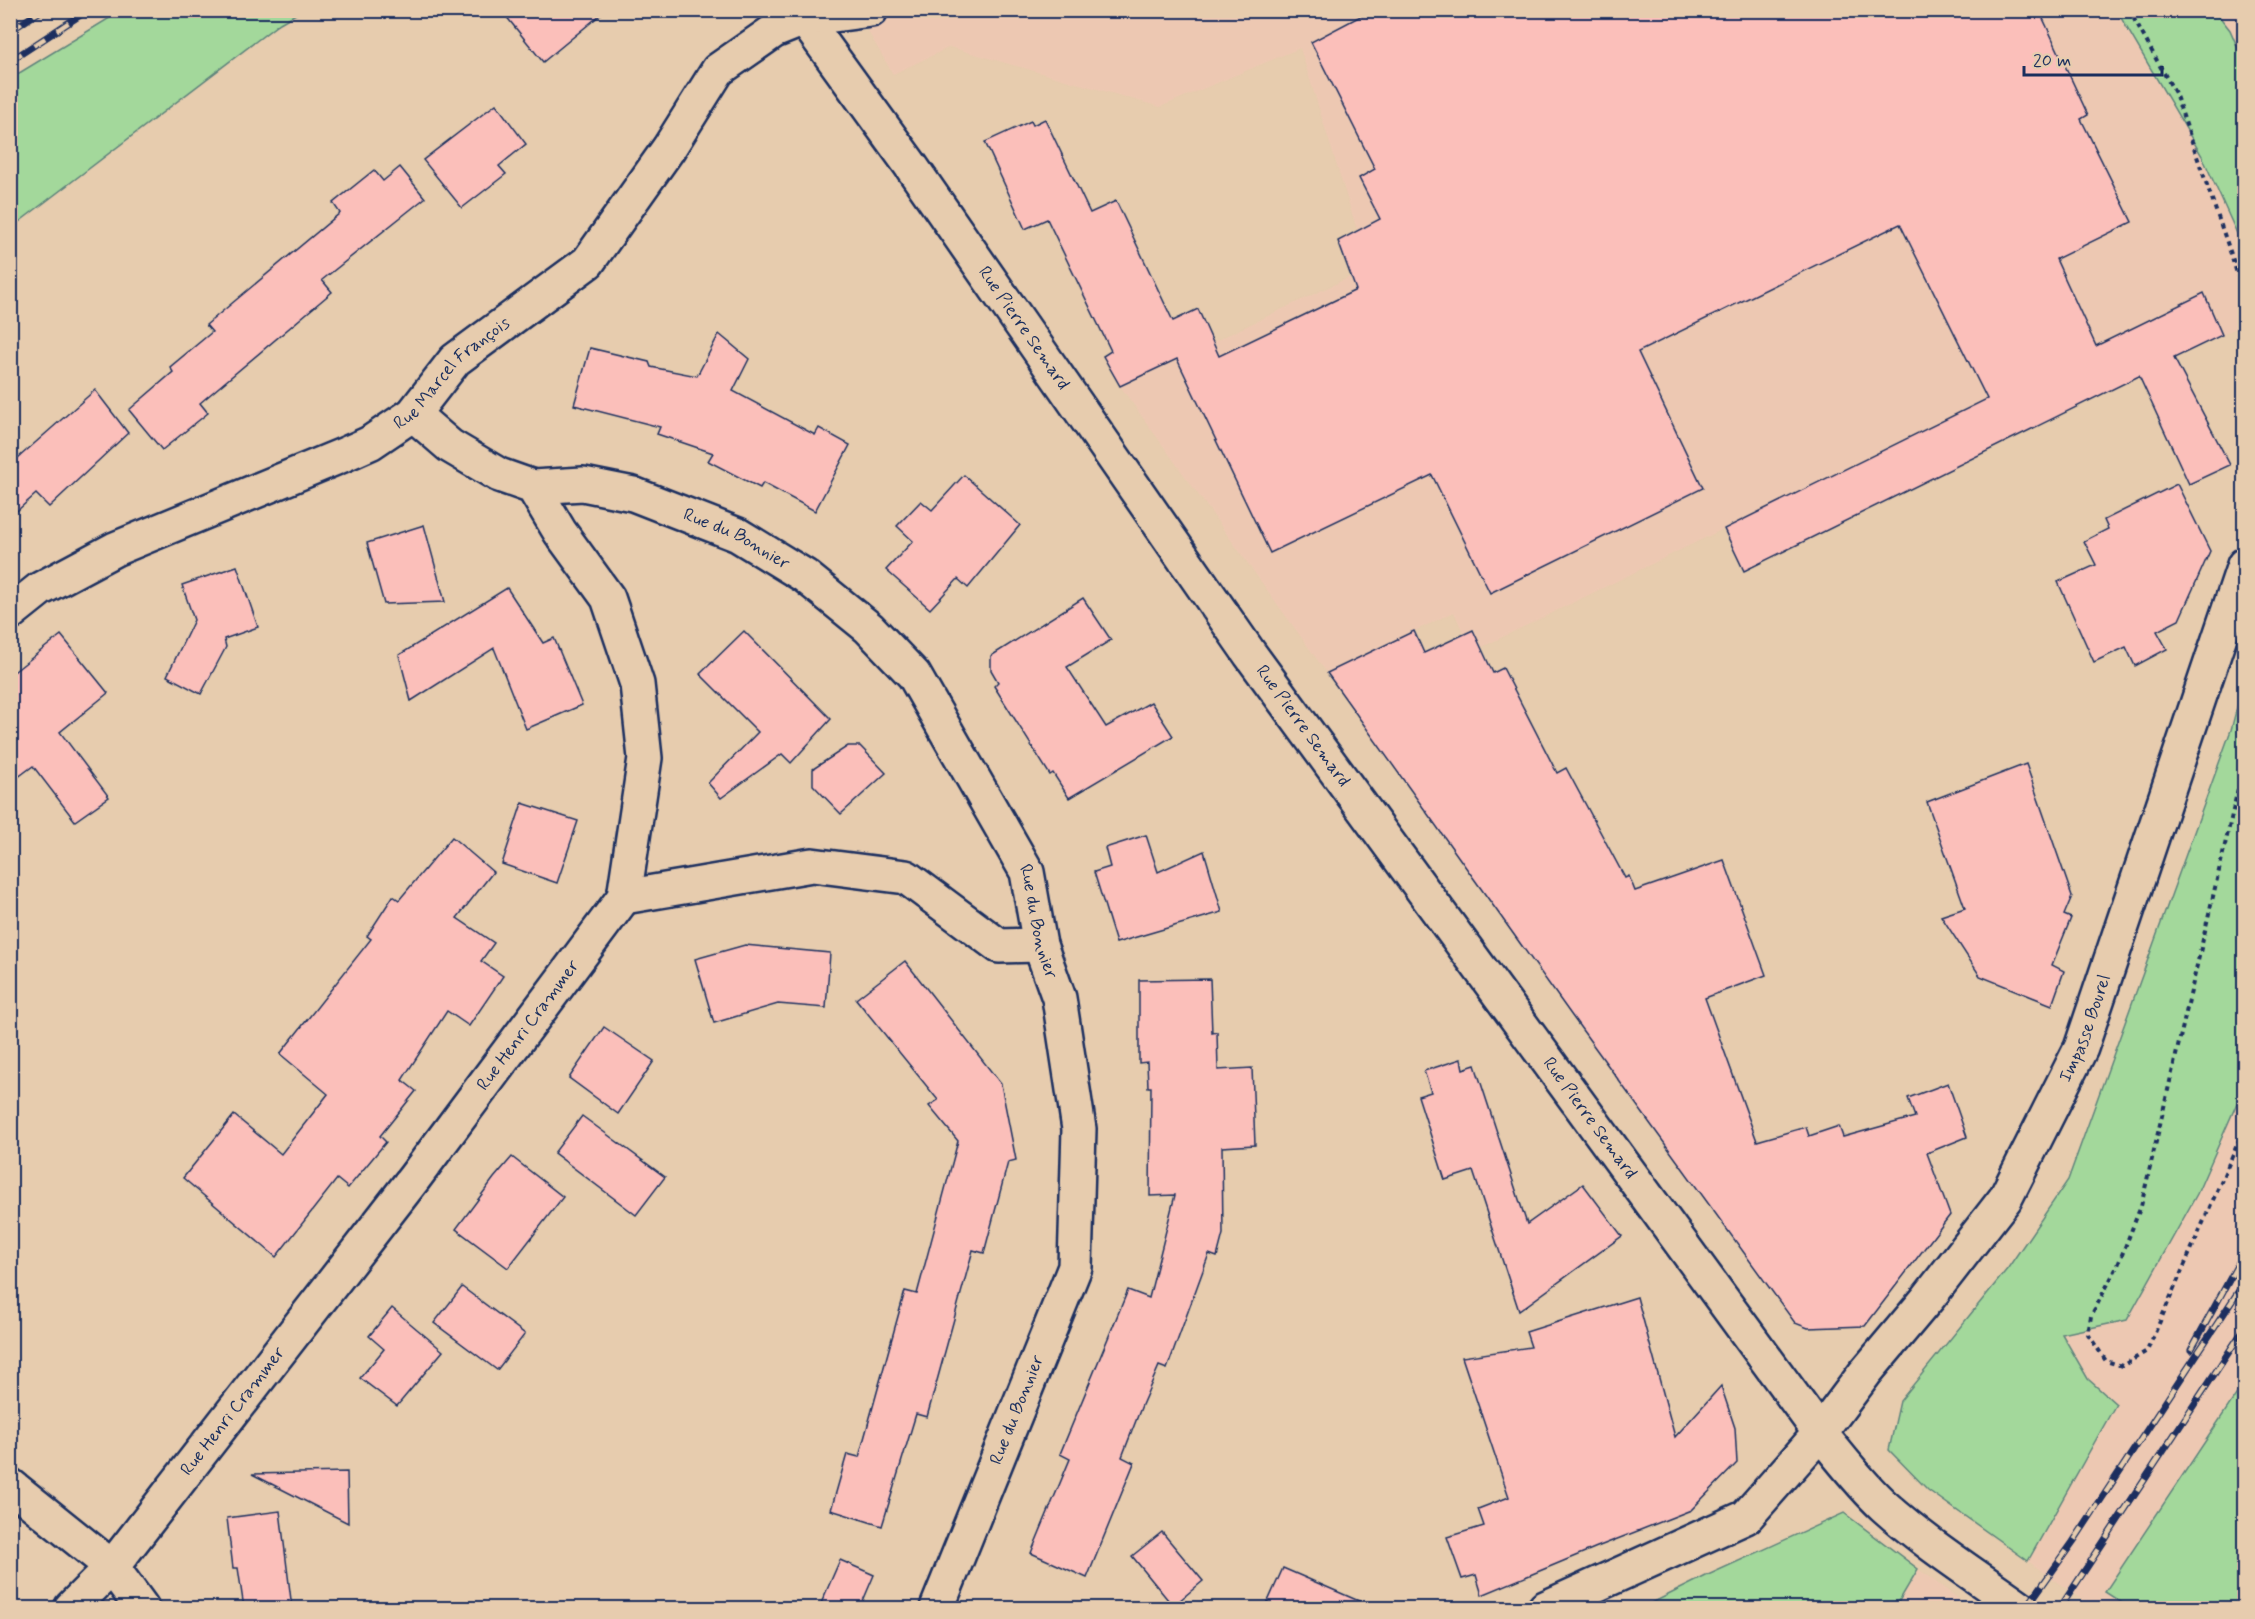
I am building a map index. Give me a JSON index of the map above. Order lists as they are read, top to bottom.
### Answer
{
  "streets": {
    "street": [
      "Rue Pierre Semard",
      "Rue Marcel François",
      "Rue du Bonnier",
      "Rue Henri Crammer",
      "Impasse Bourel"
    ]
  },
  "crossings": [
    ["Rue Pierre Semard", "Rue Marcel François"],
    ["Rue Pierre Semard", "Impasse Bourel"],
    ["Rue du Bonnier", "Rue Henri Crammer"]
  ],
  "scale_bar": "20 m"
}
